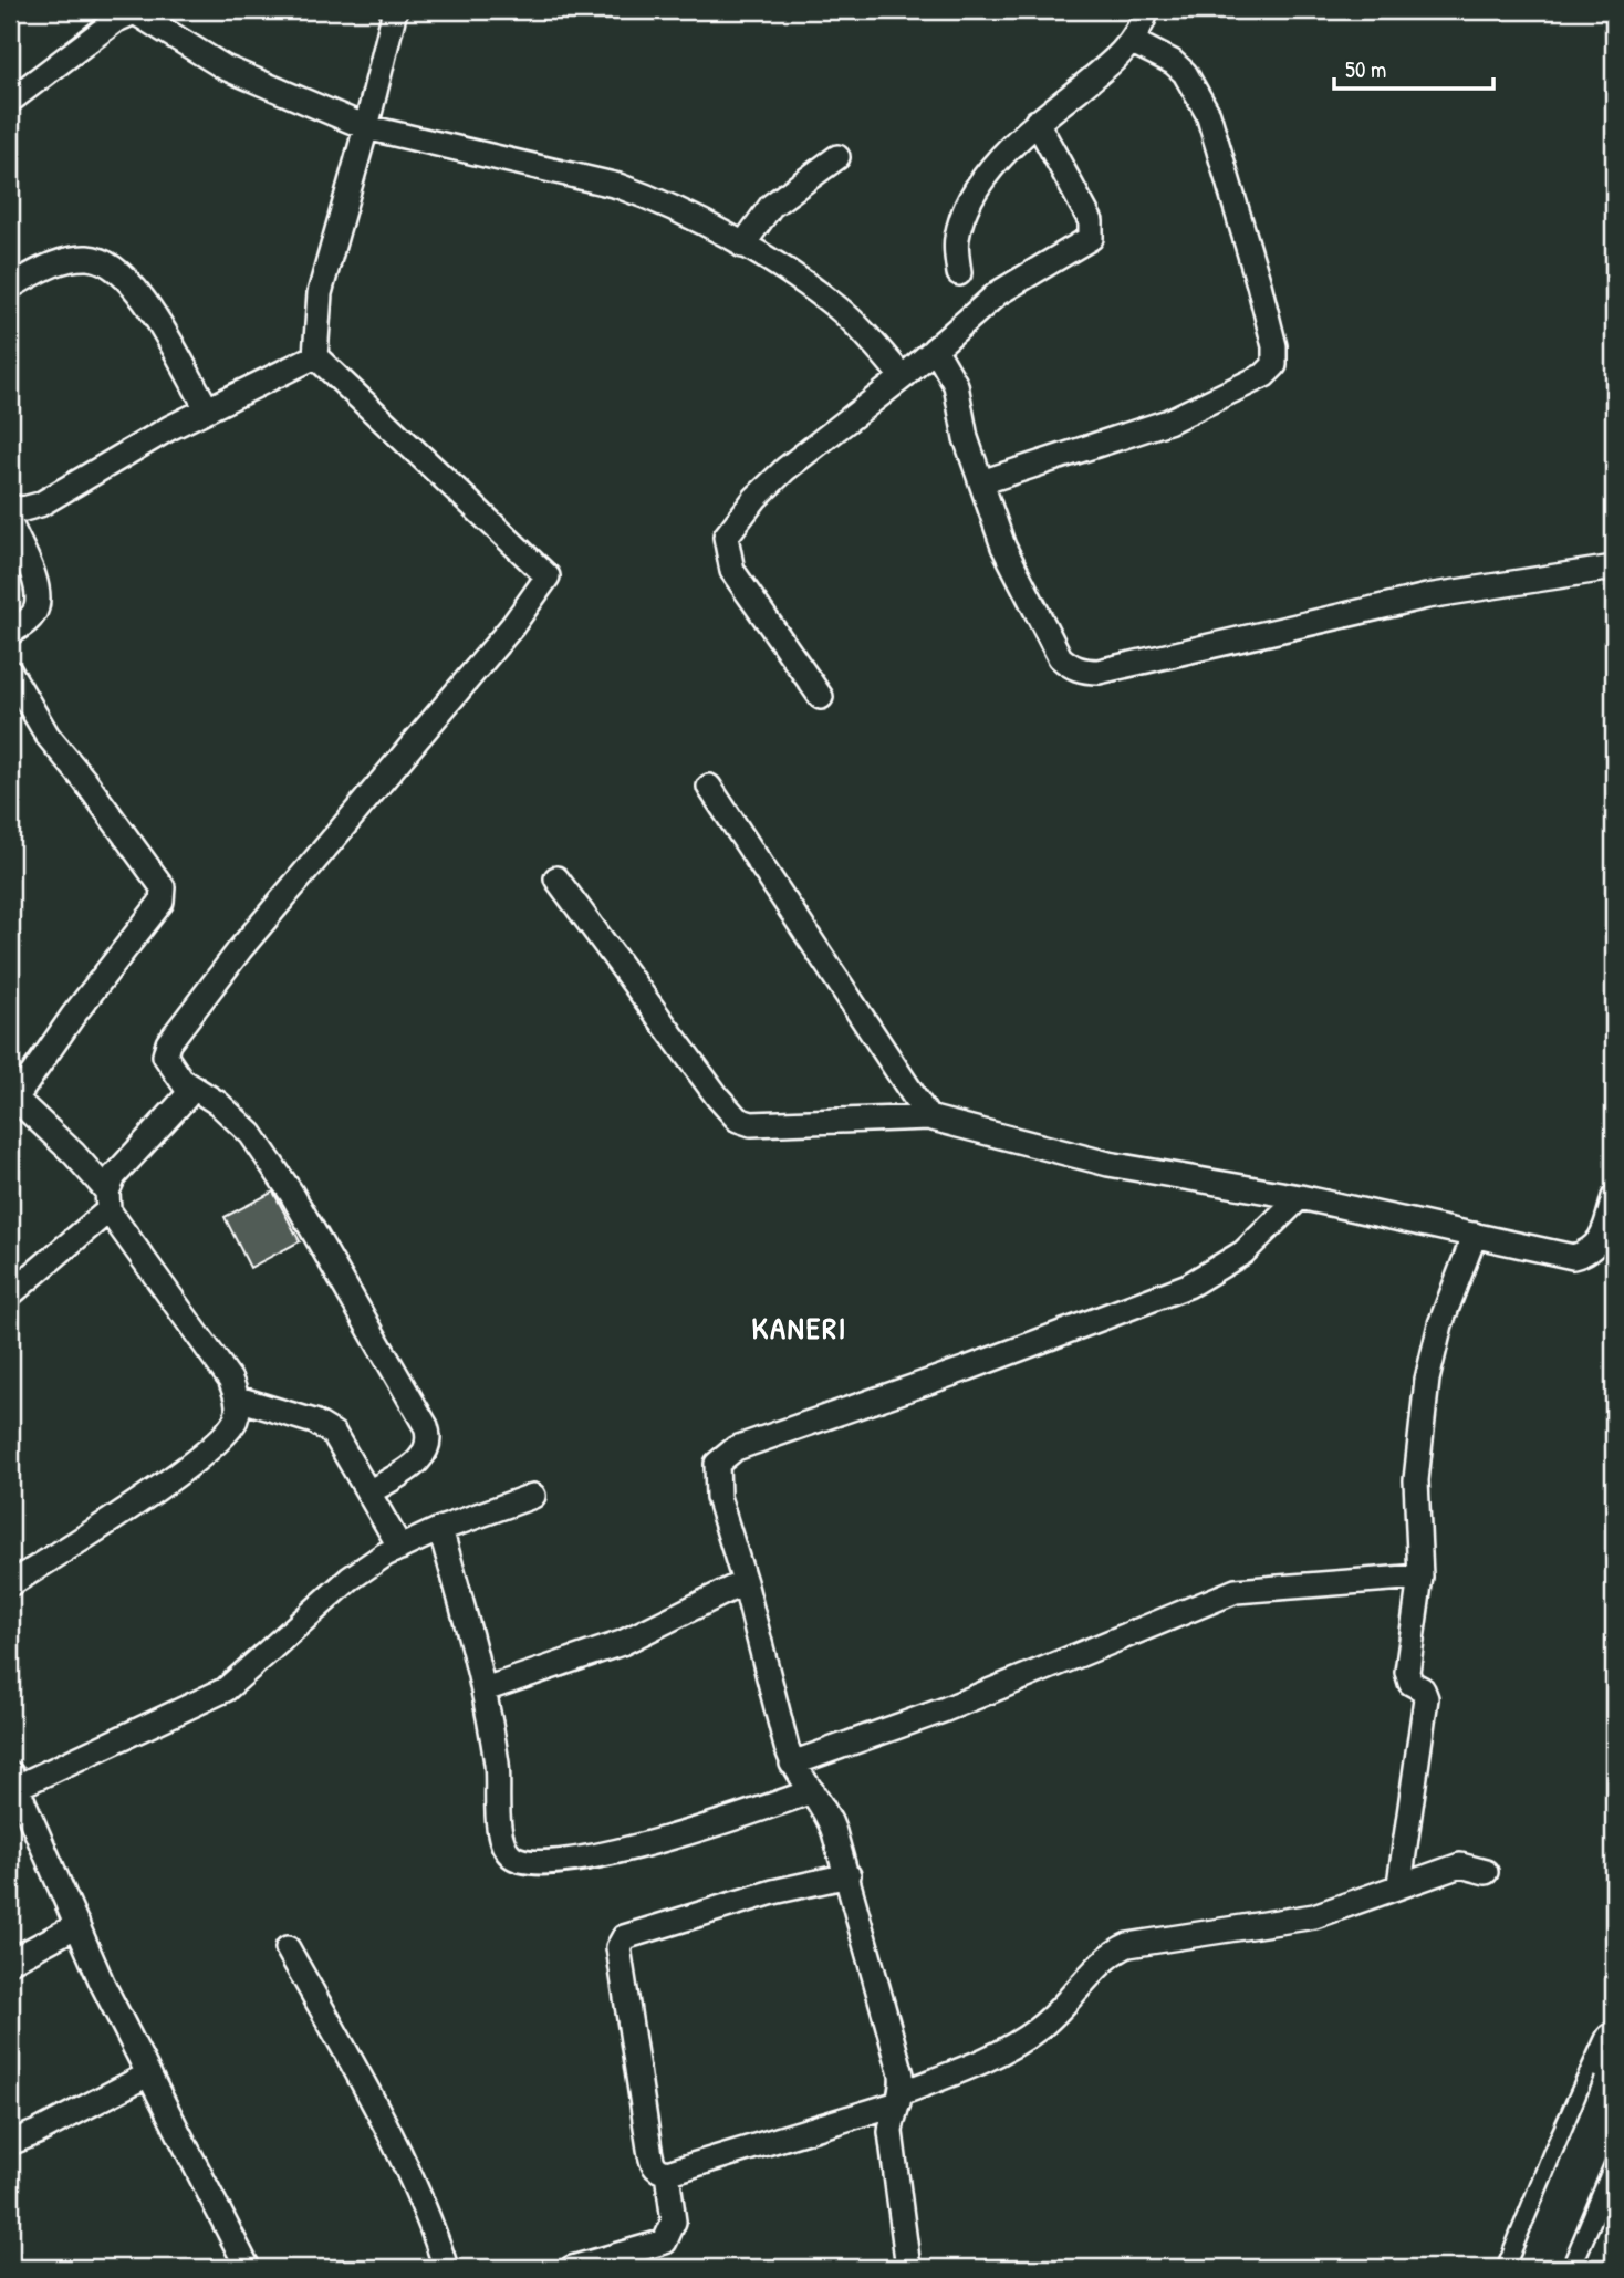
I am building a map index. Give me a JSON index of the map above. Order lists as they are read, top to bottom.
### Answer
{
  "districts": ["KANERI"],
  "scale_bar": "50 m"
}
